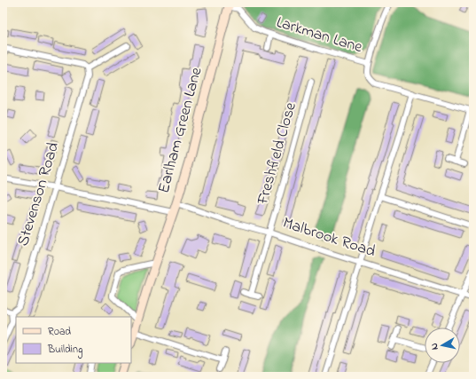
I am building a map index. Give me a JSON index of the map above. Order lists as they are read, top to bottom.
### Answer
{
  "streets": {
    "street": [
      "Larkman Lane",
      "Earlham Green Lane",
      "Freshfield Close",
      "Stevenson Road",
      "Malbrook Road"
    ]
  },
  "crossings": [
    ["Larkman Lane", "Earlham Green Lane"],
    ["Earlham Green Lane", "Malbrook Road"],
    ["Freshfield Close", "Malbrook Road"]
  ],
  "legend": ["Road", "Building"],
  "north": "left"
}
